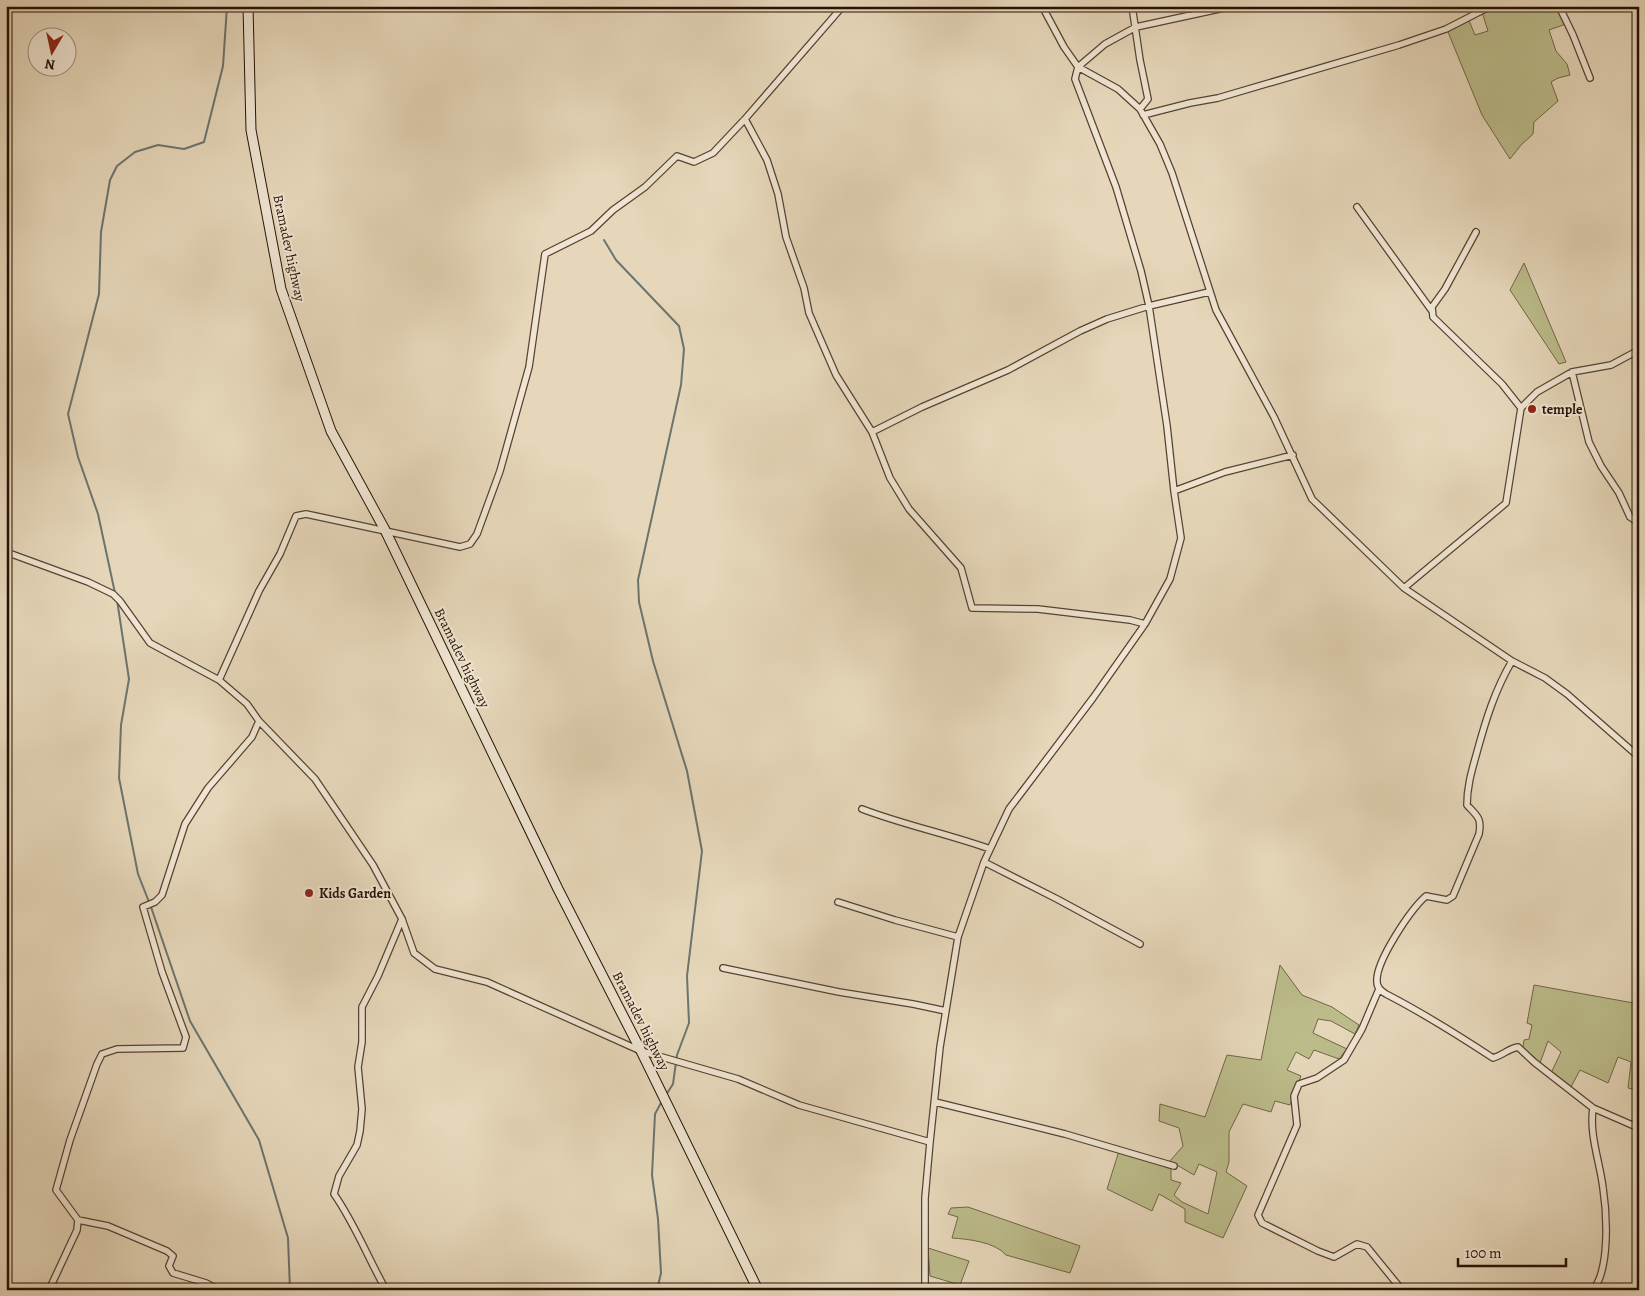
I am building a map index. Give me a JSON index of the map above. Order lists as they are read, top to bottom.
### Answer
{
  "streets": {
    "street": ["Bramadev highway"]
  },
  "places": ["temple", "Kids Garden"],
  "scale_bar": "100 m",
  "north": "bottom"
}
